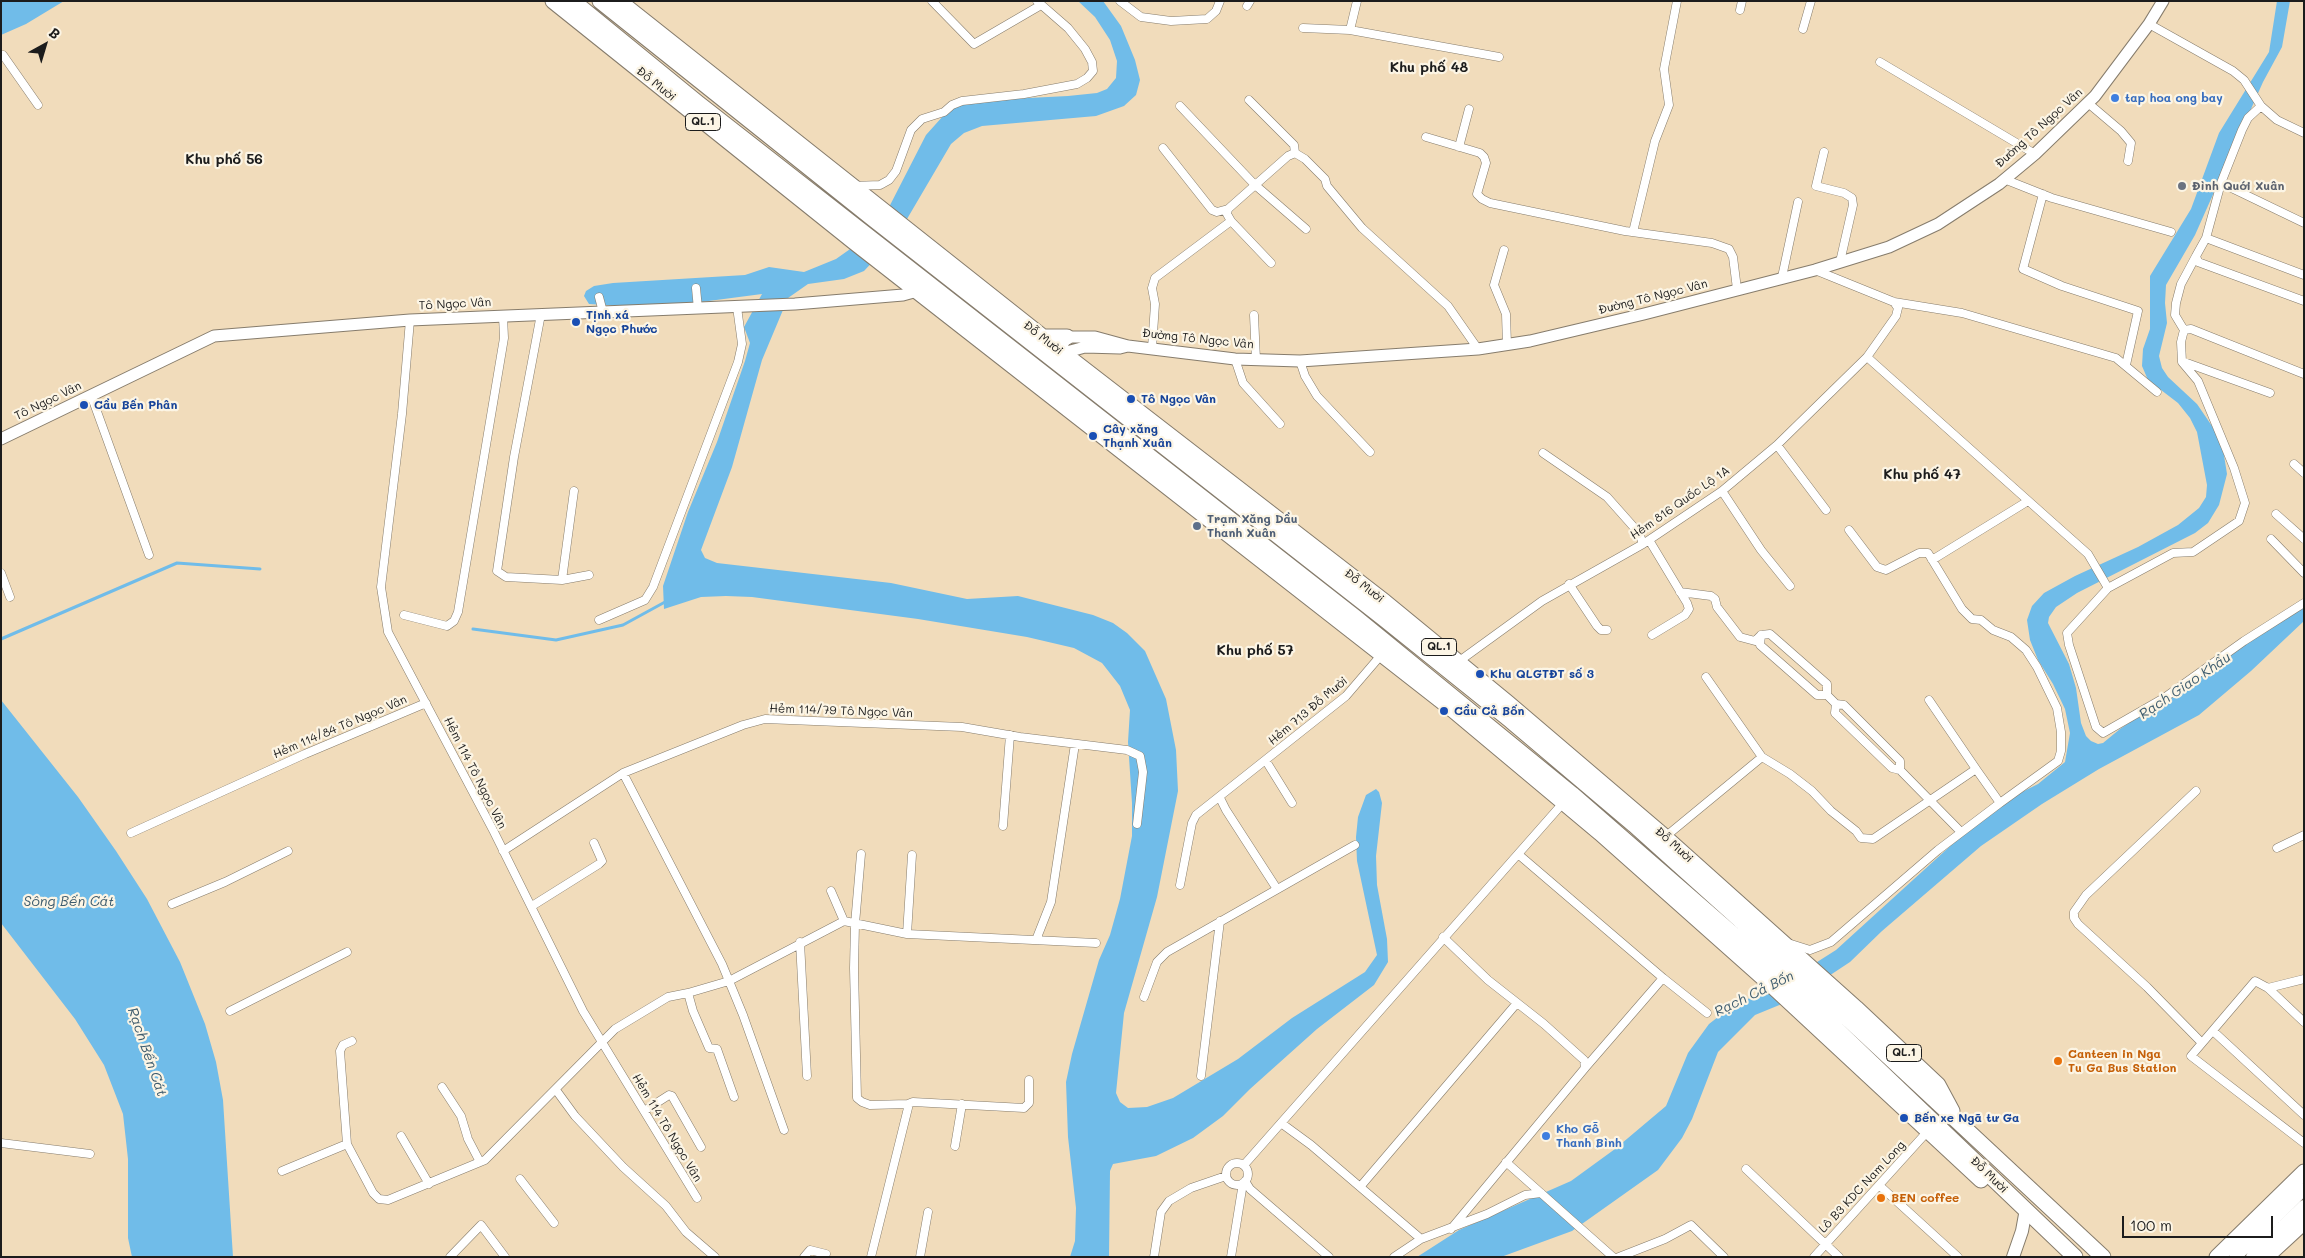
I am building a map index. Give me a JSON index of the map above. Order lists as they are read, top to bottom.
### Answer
{
  "streets": {
    "highway": ["Đỗ Mười", "QL.1"],
    "street": [
      "Đường Tô Ngọc Vân",
      "Tô Ngọc Vân",
      "Hẻm 816 Quốc Lộ 1A",
      "Hẻm 114/79 Tô Ngọc Vân",
      "Hẻm 713 Đỗ Mười",
      "Hẻm 114/84 Tô Ngọc Vân",
      "Hẻm 114 Tô Ngọc Vân",
      "Lô B3 KDC Nam Long"
    ]
  },
  "crossings": [
    ["Đỗ Mười", "QL.1"],
    ["Đỗ Mười", "Tô Ngọc Vân"],
    ["Đỗ Mười", "Hẻm 816 Quốc Lộ 1A"],
    ["Đỗ Mười", "Hẻm 713 Đỗ Mười"],
    ["Đỗ Mười", "Lô B3 KDC Nam Long"],
    ["Tô Ngọc Vân", "Hẻm 114 Tô Ngọc Vân"],
    ["Hẻm 114/79 Tô Ngọc Vân", "Hẻm 114 Tô Ngọc Vân"],
    ["Hẻm 114/84 Tô Ngọc Vân", "Hẻm 114 Tô Ngọc Vân"]
  ],
  "districts": [
    "Khu phố 48",
    "Khu phố 56",
    "Khu phố 47",
    "Khu phố 57"
  ],
  "water": [
    "Rạch Giao Khẩu",
    "Sông Bến Cát",
    "Rạch Cả Bốn",
    "Rạch Bến Cát"
  ],
  "places": [
    "tap hoa ong bay",
    "Đình Quới Xuân",
    "Tịnh xá Ngọc Phước",
    "Tô Ngọc Vân",
    "Cầu Bến Phân",
    "Cây xăng Thạnh Xuân",
    "Trạm Xăng Dầu Thanh Xuân",
    "Khu QLGTĐT số 3",
    "Cầu Cả Bốn",
    "Canteen in Nga Tu Ga Bus Station",
    "Bến xe Ngã tư Ga",
    "Kho Gỗ Thanh Bình",
    "BEN coffee"
  ],
  "scale_bar": "100 m",
  "north": "top right"
}
